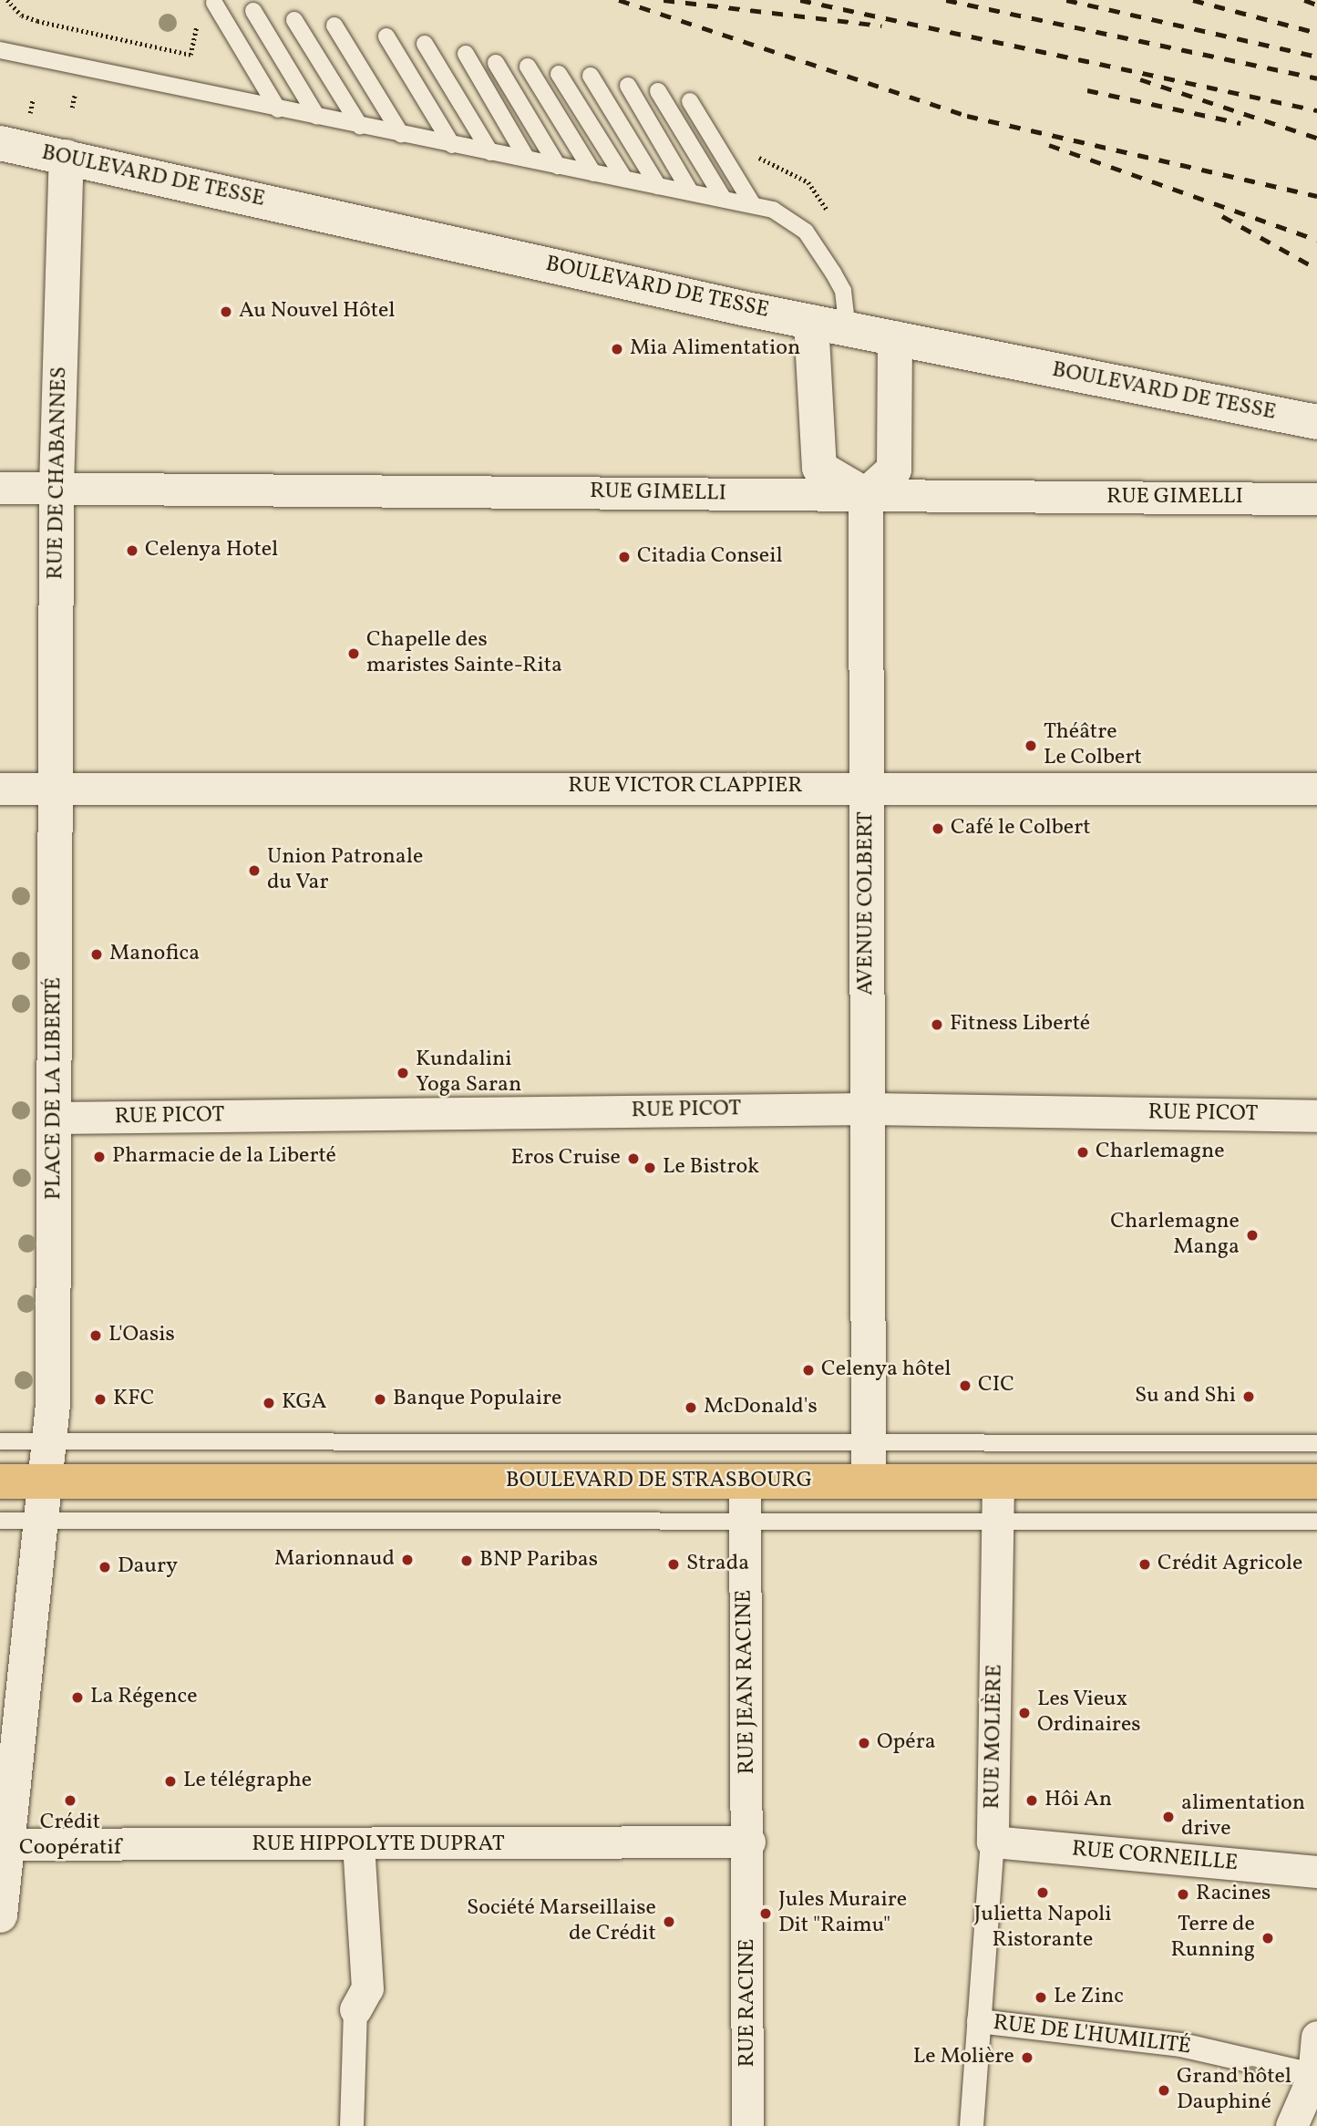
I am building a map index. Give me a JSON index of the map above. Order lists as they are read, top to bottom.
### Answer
{
  "streets": {
    "main road": ["BOULEVARD DE STRASBOURG"],
    "street": [
      "BOULEVARD DE TESSE",
      "RUE DE CHABANNES",
      "RUE GIMELLI",
      "RUE VICTOR CLAPPIER",
      "AVENUE COLBERT",
      "PLACE DE LA LIBERTÉ",
      "RUE PICOT",
      "RUE JEAN RACINE",
      "RUE MOLIÈRE",
      "RUE HIPPOLYTE DUPRAT",
      "RUE CORNEILLE",
      "RUE RACINE",
      "RUE DE L'HUMILITÉ"
    ]
  },
  "crossings": [
    ["BOULEVARD DE TESSE", "RUE DE CHABANNES"],
    ["RUE DE CHABANNES", "RUE GIMELLI"],
    ["RUE DE CHABANNES", "RUE VICTOR CLAPPIER"],
    ["RUE DE CHABANNES", "PLACE DE LA LIBERTÉ"],
    ["RUE GIMELLI", "AVENUE COLBERT"],
    ["RUE VICTOR CLAPPIER", "AVENUE COLBERT"],
    ["RUE VICTOR CLAPPIER", "PLACE DE LA LIBERTÉ"],
    ["AVENUE COLBERT", "RUE PICOT"],
    ["AVENUE COLBERT", "BOULEVARD DE STRASBOURG"],
    ["PLACE DE LA LIBERTÉ", "RUE PICOT"],
    ["PLACE DE LA LIBERTÉ", "BOULEVARD DE STRASBOURG"],
    ["PLACE DE LA LIBERTÉ", "RUE HIPPOLYTE DUPRAT"],
    ["BOULEVARD DE STRASBOURG", "RUE MOLIÈRE"],
    ["RUE JEAN RACINE", "RUE HIPPOLYTE DUPRAT"],
    ["RUE JEAN RACINE", "RUE RACINE"],
    ["RUE MOLIÈRE", "RUE CORNEILLE"],
    ["RUE MOLIÈRE", "RUE DE L'HUMILITÉ"],
    ["RUE HIPPOLYTE DUPRAT", "RUE RACINE"]
  ],
  "places": [
    "Au Nouvel Hôtel",
    "Mia Alimentation",
    "Celenya Hotel",
    "Citadia Conseil",
    "Chapelle des maristes Sainte-Rita",
    "Théâtre Le Colbert",
    "Café le Colbert",
    "Union Patronale du Var",
    "Manofica",
    "Fitness Liberté",
    "Kundalini Yoga Saran",
    "Charlemagne",
    "Pharmacie de la Liberté",
    "Eros Cruise",
    "Le Bistrok",
    "Charlemagne Manga",
    "L'Oasis",
    "Celenya hôtel",
    "CIC",
    "Su and Shi",
    "KFC",
    "Banque Populaire",
    "KGA",
    "McDonald's",
    "Marionnaud",
    "BNP Paribas",
    "Strada",
    "Crédit Agricole",
    "Daury",
    "La Régence",
    "Les Vieux Ordinaires",
    "Opéra",
    "Le télégraphe",
    "Crédit Coopératif",
    "Hôi An",
    "alimentation drive",
    "Julietta Napoli Ristorante",
    "Racines",
    "Jules Muraire Dit \"Raimu\"",
    "Société Marseillaise de Crédit",
    "Terre de Running",
    "Le Zinc",
    "Le Molière",
    "Grand hôtel Dauphiné"
  ]
}
